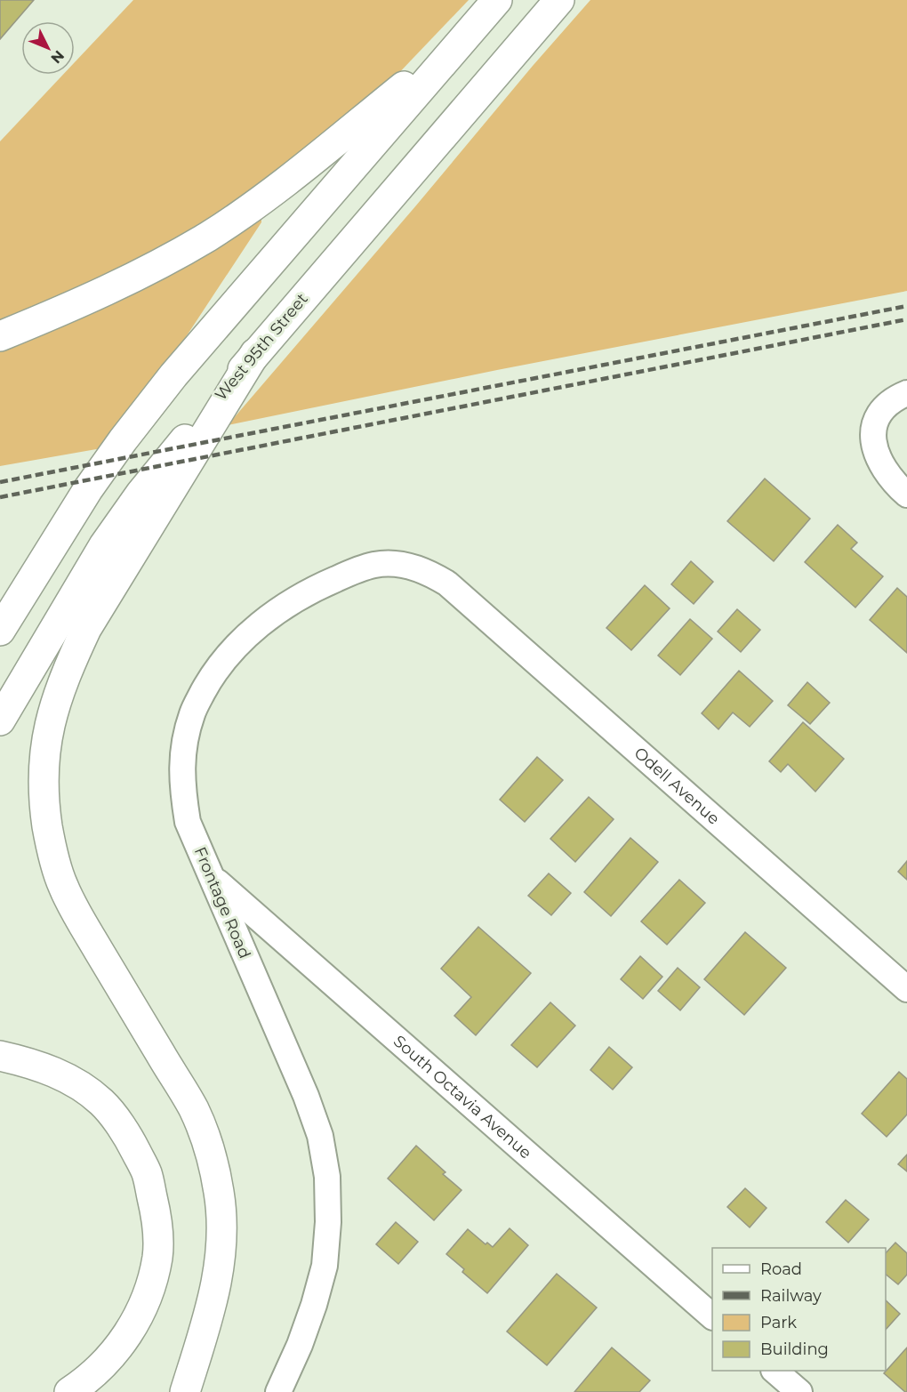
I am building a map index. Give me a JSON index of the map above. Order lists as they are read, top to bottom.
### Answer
{
  "streets": {
    "main road": ["West 95th Street"],
    "street": ["Odell Avenue", "Frontage Road", "South Octavia Avenue"]
  },
  "crossings": [
    ["Odell Avenue", "Frontage Road"],
    ["Frontage Road", "South Octavia Avenue"]
  ],
  "legend": [
    "Road",
    "Railway",
    "Park",
    "Building"
  ],
  "north": "bottom right"
}
